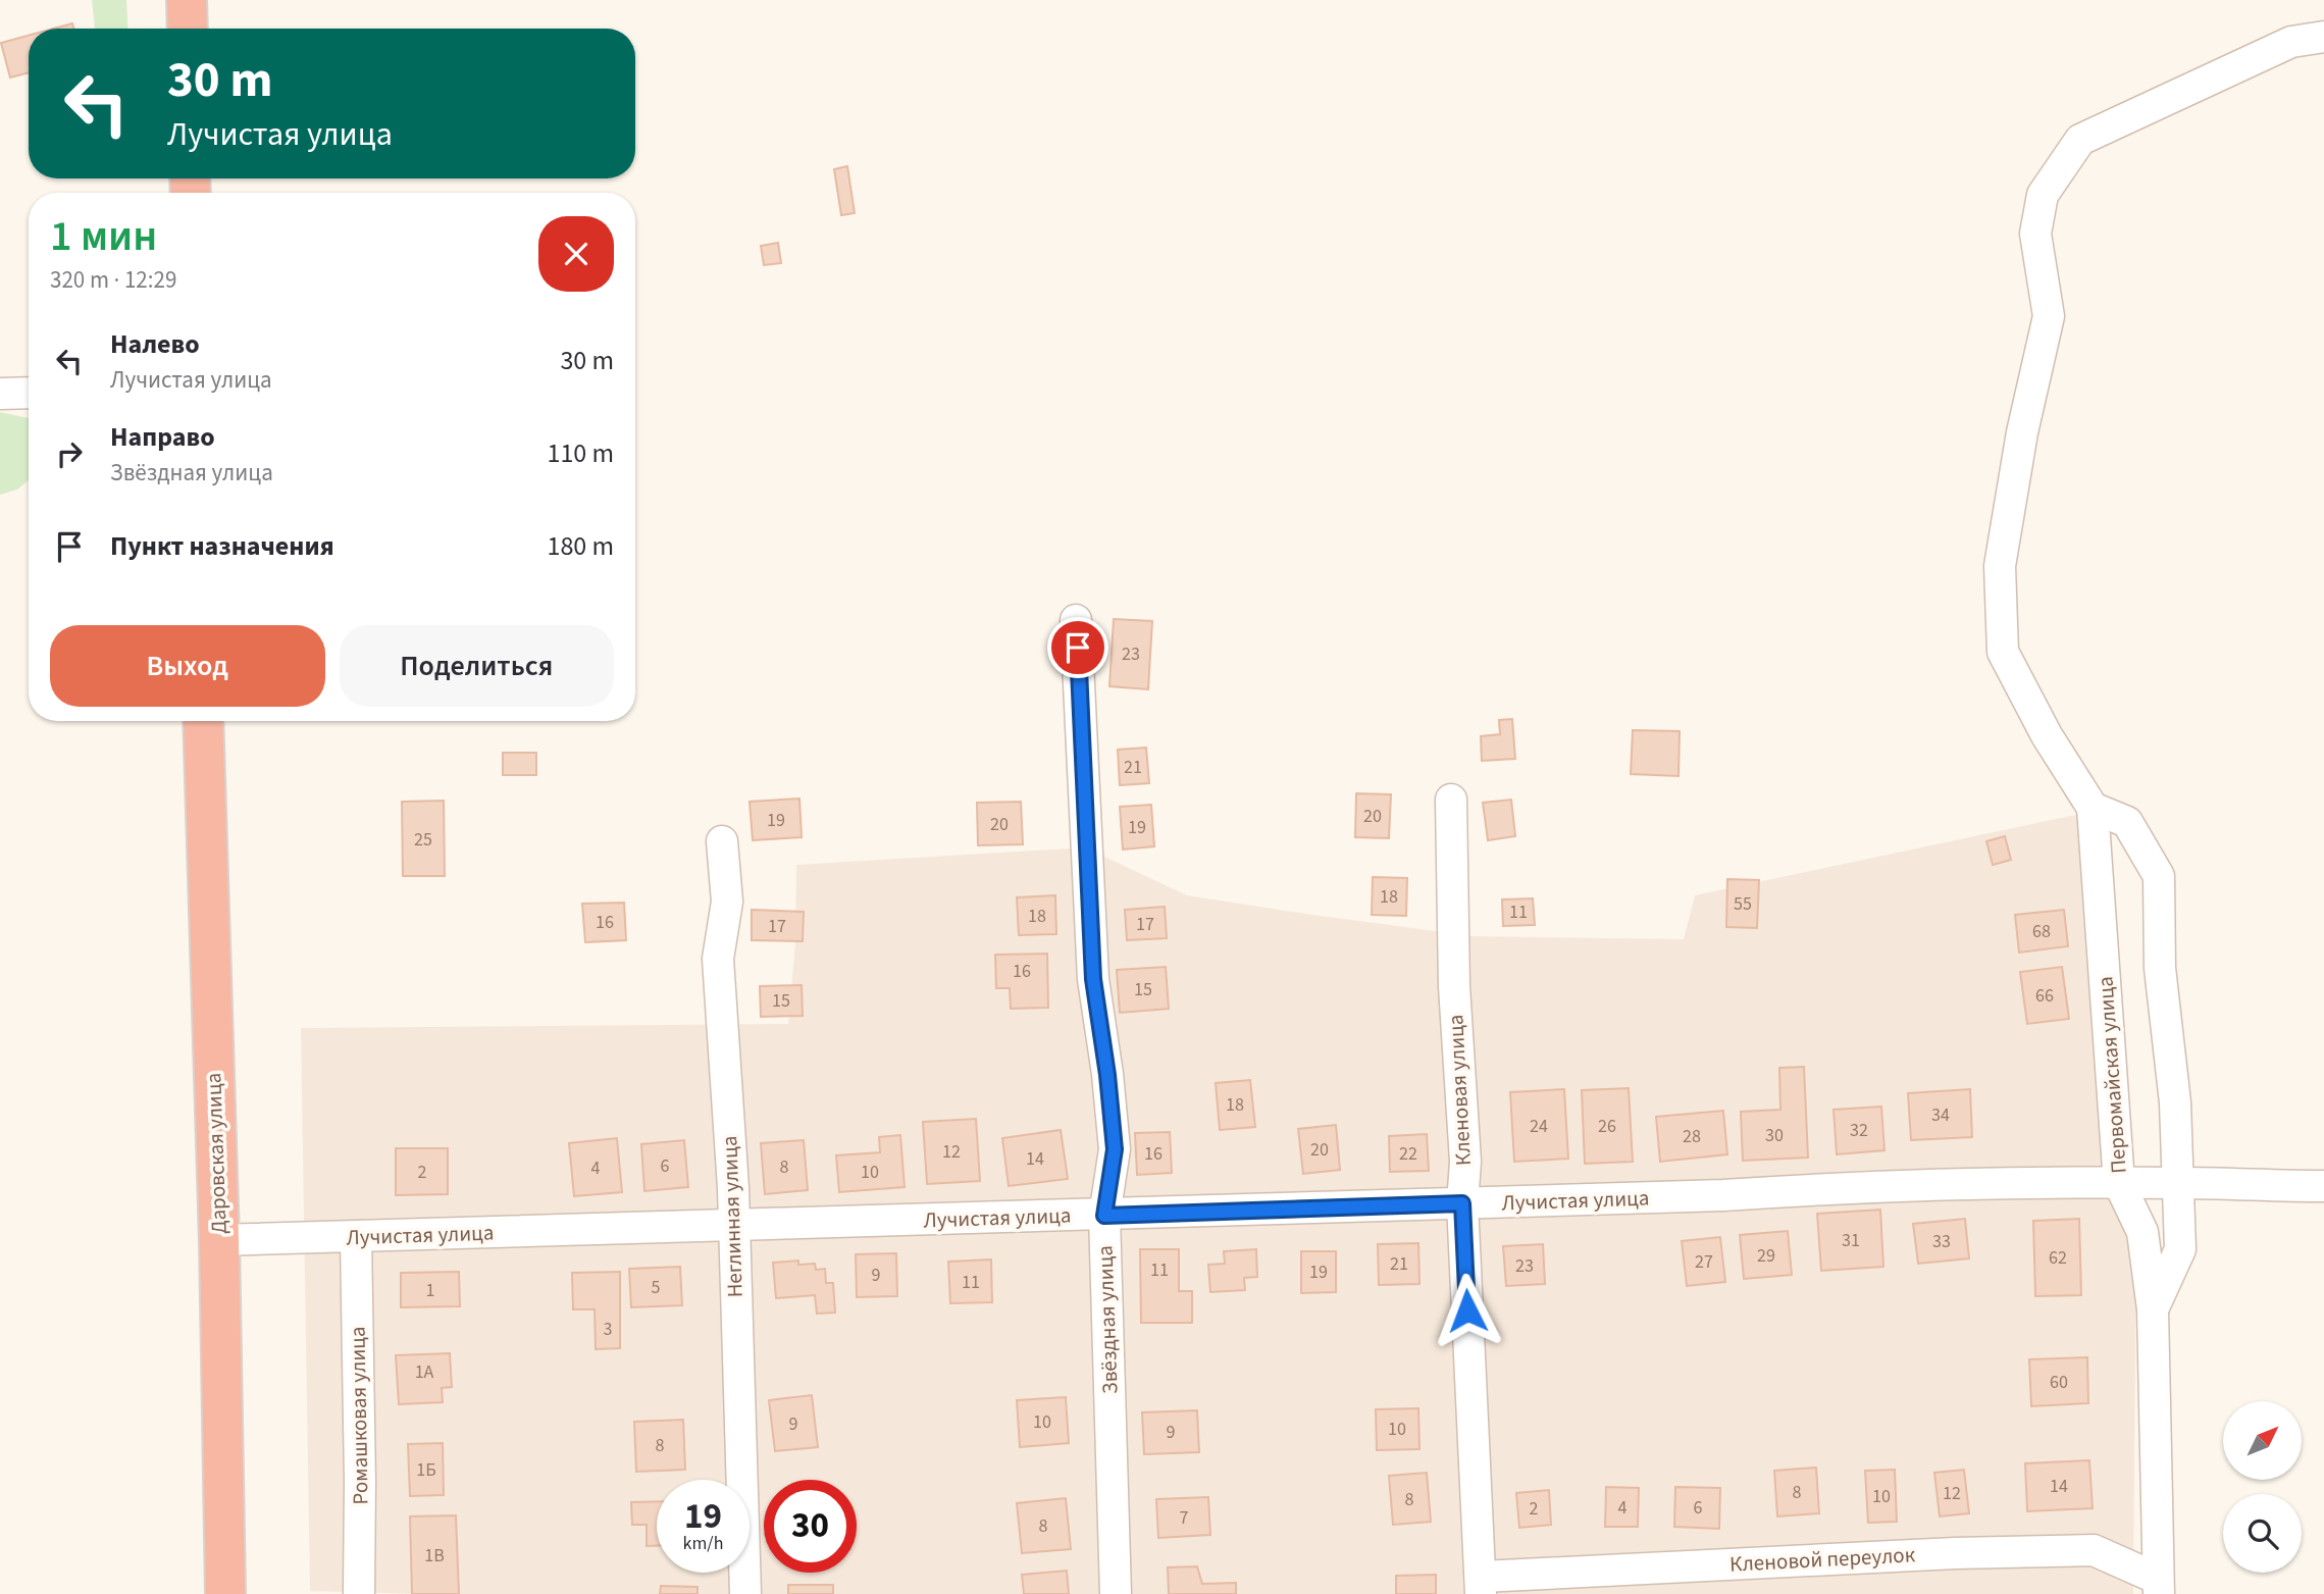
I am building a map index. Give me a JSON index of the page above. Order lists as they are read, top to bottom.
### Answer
{
  "streets": {
    "highway": ["Даровская улица"],
    "street": [
      "Первомайская улица",
      "Кленовая улица",
      "Лучистая улица",
      "Неглинная улица",
      "Звёздная улица",
      "Ромашковая улица",
      "Кленовой переулок"
    ]
  },
  "crossings": [
    ["Первомайская улица", "Лучистая улица"],
    ["Первомайская улица", "Кленовой переулок"],
    ["Кленовая улица", "Лучистая улица"],
    ["Кленовая улица", "Кленовой переулок"],
    ["Даровская улица", "Лучистая улица"],
    ["Лучистая улица", "Неглинная улица"],
    ["Лучистая улица", "Звёздная улица"],
    ["Лучистая улица", "Ромашковая улица"]
  ],
  "house_numbers": [
    "23",
    "21",
    "20",
    "19",
    "20",
    "19",
    "25",
    "18",
    "55",
    "11",
    "18",
    "16",
    "17",
    "17",
    "68",
    "16",
    "15",
    "66",
    "15",
    "18",
    "34",
    "24",
    "26",
    "32",
    "30",
    "28",
    "20",
    "12",
    "16",
    "22",
    "14",
    "6",
    "8",
    "4",
    "2",
    "10",
    "31",
    "33",
    "29",
    "62",
    "27",
    "21",
    "23",
    "11",
    "19",
    "9",
    "11",
    "5",
    "1",
    "3",
    "1А",
    "60",
    "10",
    "9",
    "10",
    "9",
    "8",
    "1Б",
    "14",
    "8",
    "12",
    "10",
    "8",
    "4",
    "6",
    "2",
    "7",
    "8",
    "1В"
  ],
  "north": "top right",
  "page": {
    "turn": ["30 m", "Лучистая улица"],
    "heading": ["1 мин", "320 m · 12:29"],
    "list": [
      {
        "name": "Налево",
        "note": "Лучистая улица",
        "value": "30 m"
      },
      {
        "name": "Направо",
        "note": "Звёздная улица",
        "value": "110 m"
      },
      {
        "name": "Пункт назначения",
        "value": "180 m"
      }
    ],
    "buttons": ["Выход", "Поделиться"],
    "speed": "19 km/h",
    "limit": "30"
  }
}
